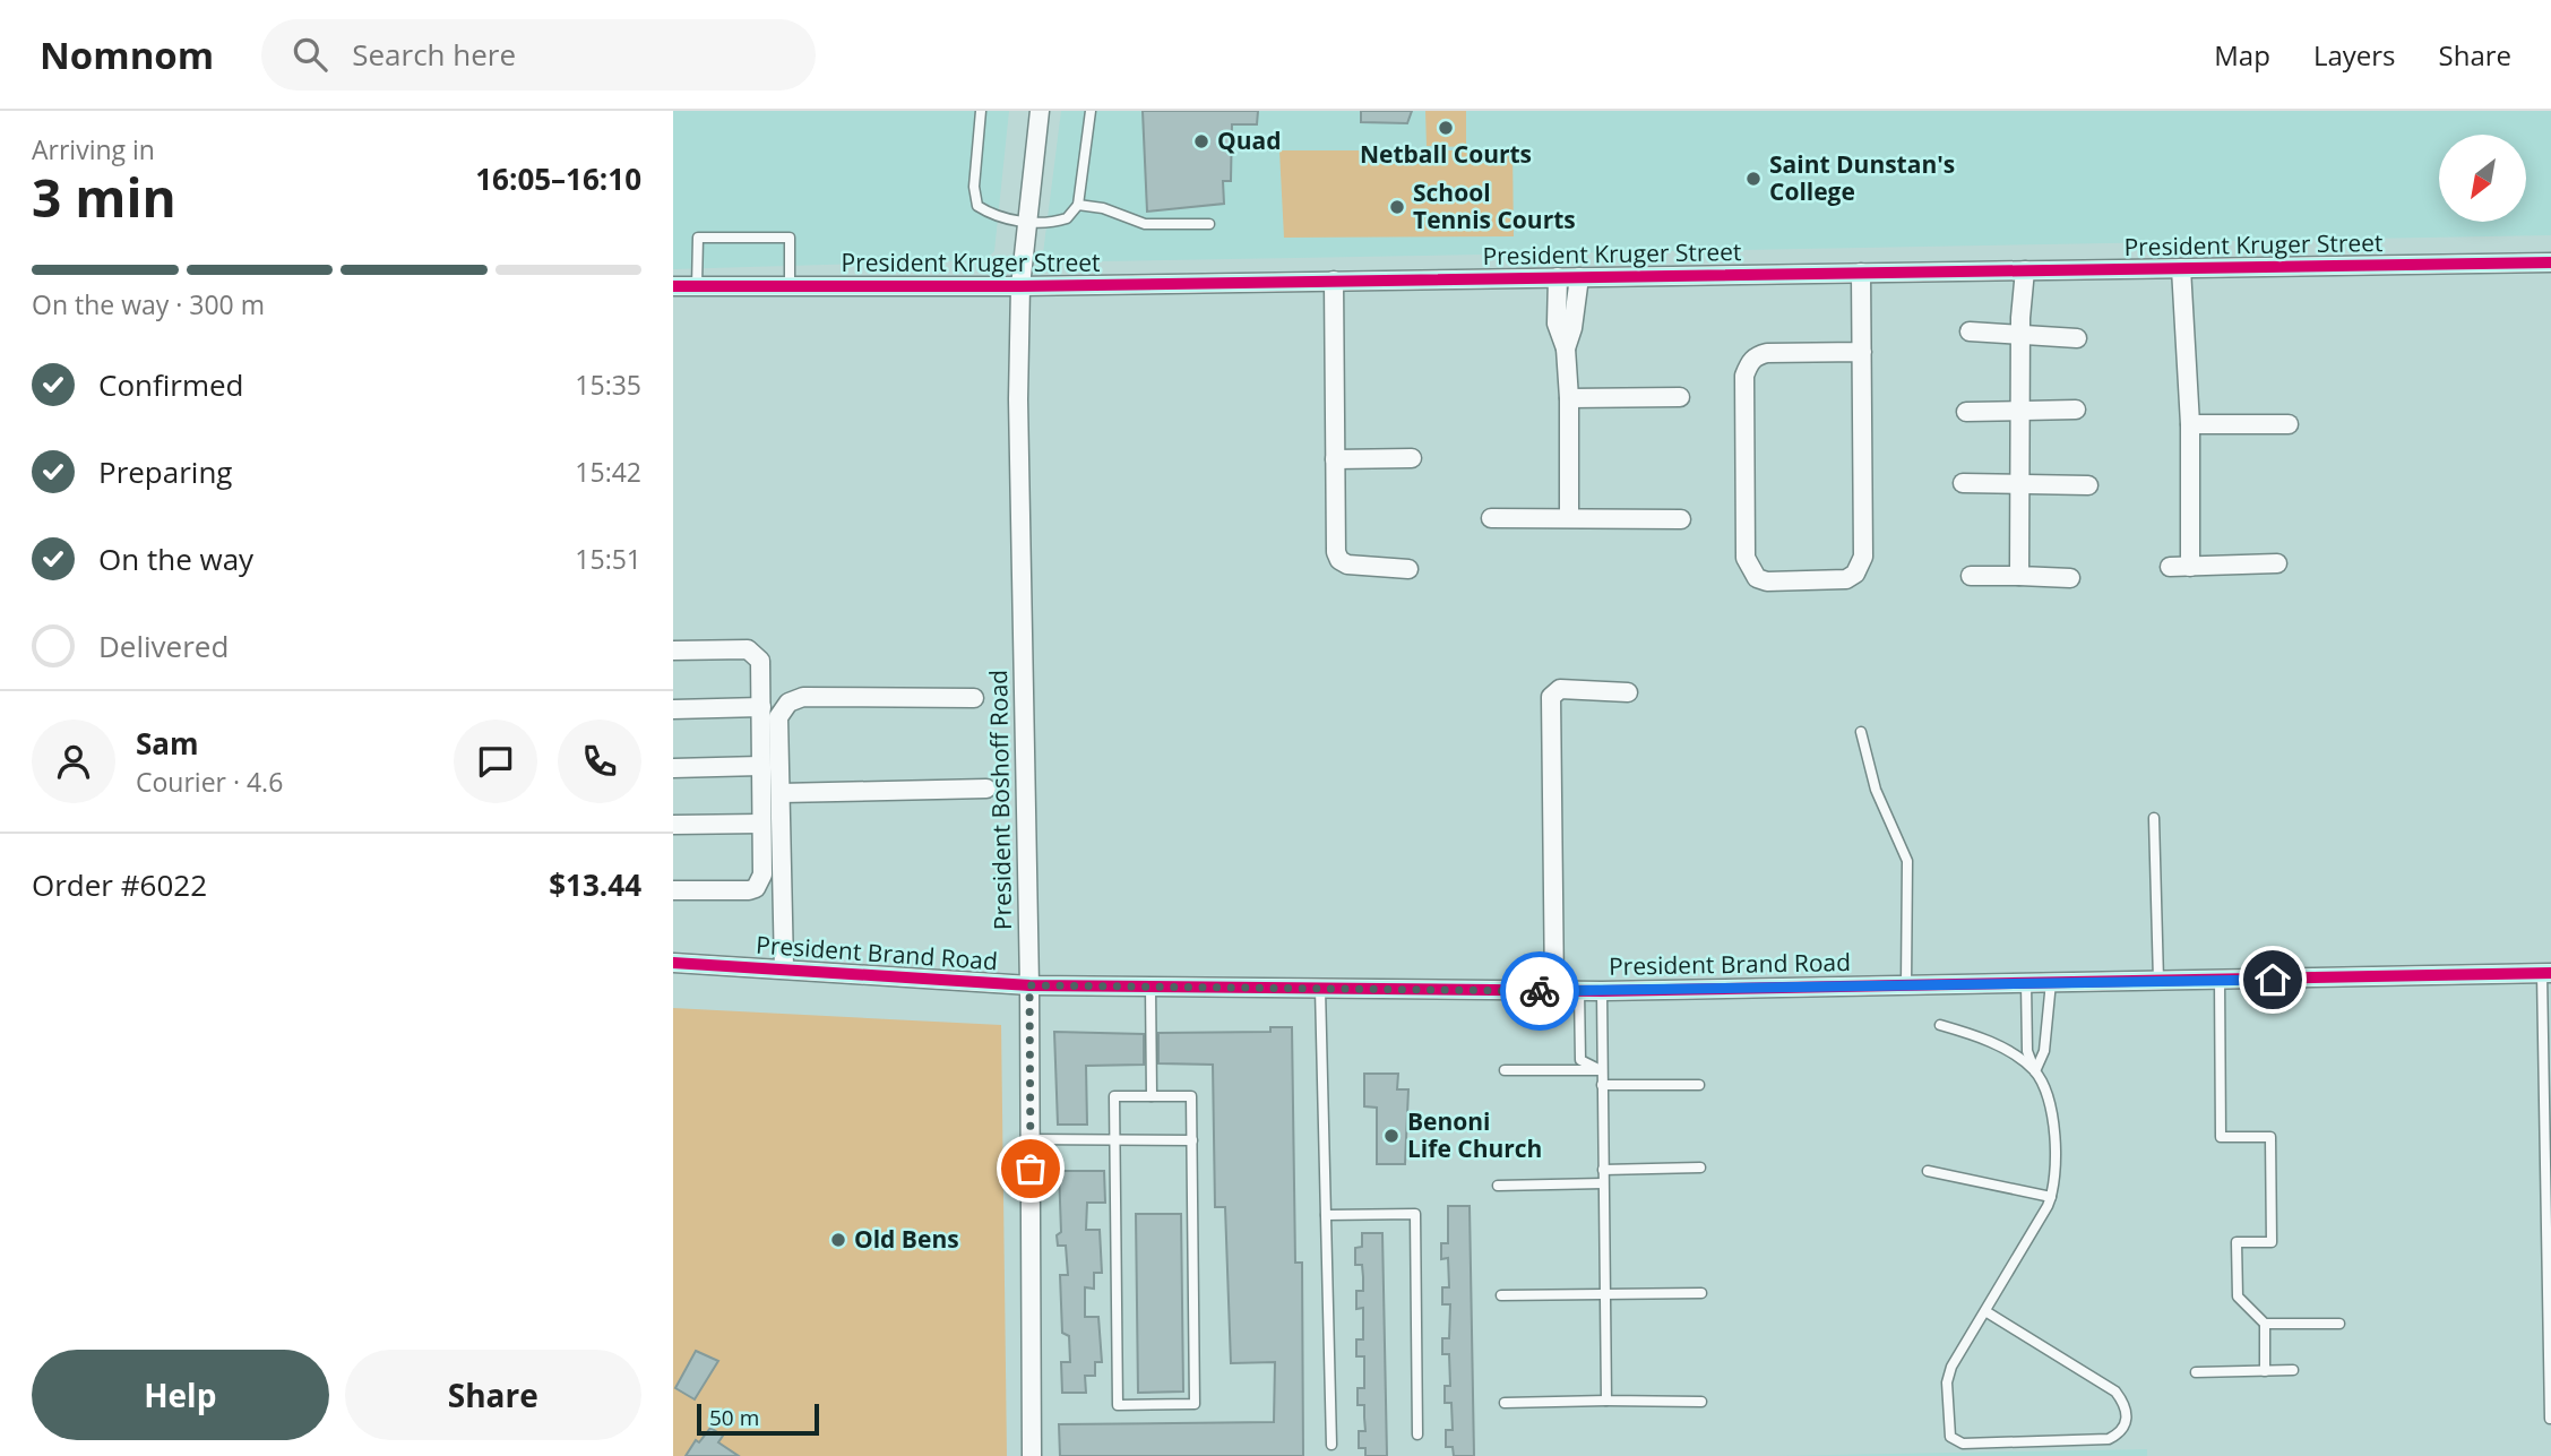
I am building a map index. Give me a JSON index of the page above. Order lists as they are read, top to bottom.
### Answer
{
  "streets": {
    "street": ["President Kruger Street", "President Boshoff Road", "President Brand Road"]
  },
  "crossings": [
    ["President Kruger Street", "President Boshoff Road"],
    ["President Boshoff Road", "President Brand Road"]
  ],
  "places": [
    "Netball Courts",
    "Quad",
    "Saint Dunstan's College",
    "School Tennis Courts",
    "Benoni Life Church",
    "Old Bens"
  ],
  "scale_bar": "50 m",
  "north": "bottom left",
  "page": {
    "header": "Nomnom",
    "search": "Search here",
    "nav": ["Map", "Layers", "Share"],
    "heading": ["3 min", "Arriving in", "16:05–16:10"],
    "panel": [
      "Sam",
      "Courier · 4.6",
      "Order #6022",
      "$13.44"
    ],
    "bar": "On the way · 300 m",
    "list": [
      ["Confirmed", "15:35"],
      ["Preparing", "15:42"],
      ["On the way", "15:51"],
      "Delivered"
    ],
    "buttons": ["Help", "Share"],
    "scale": "50 m"
  }
}
